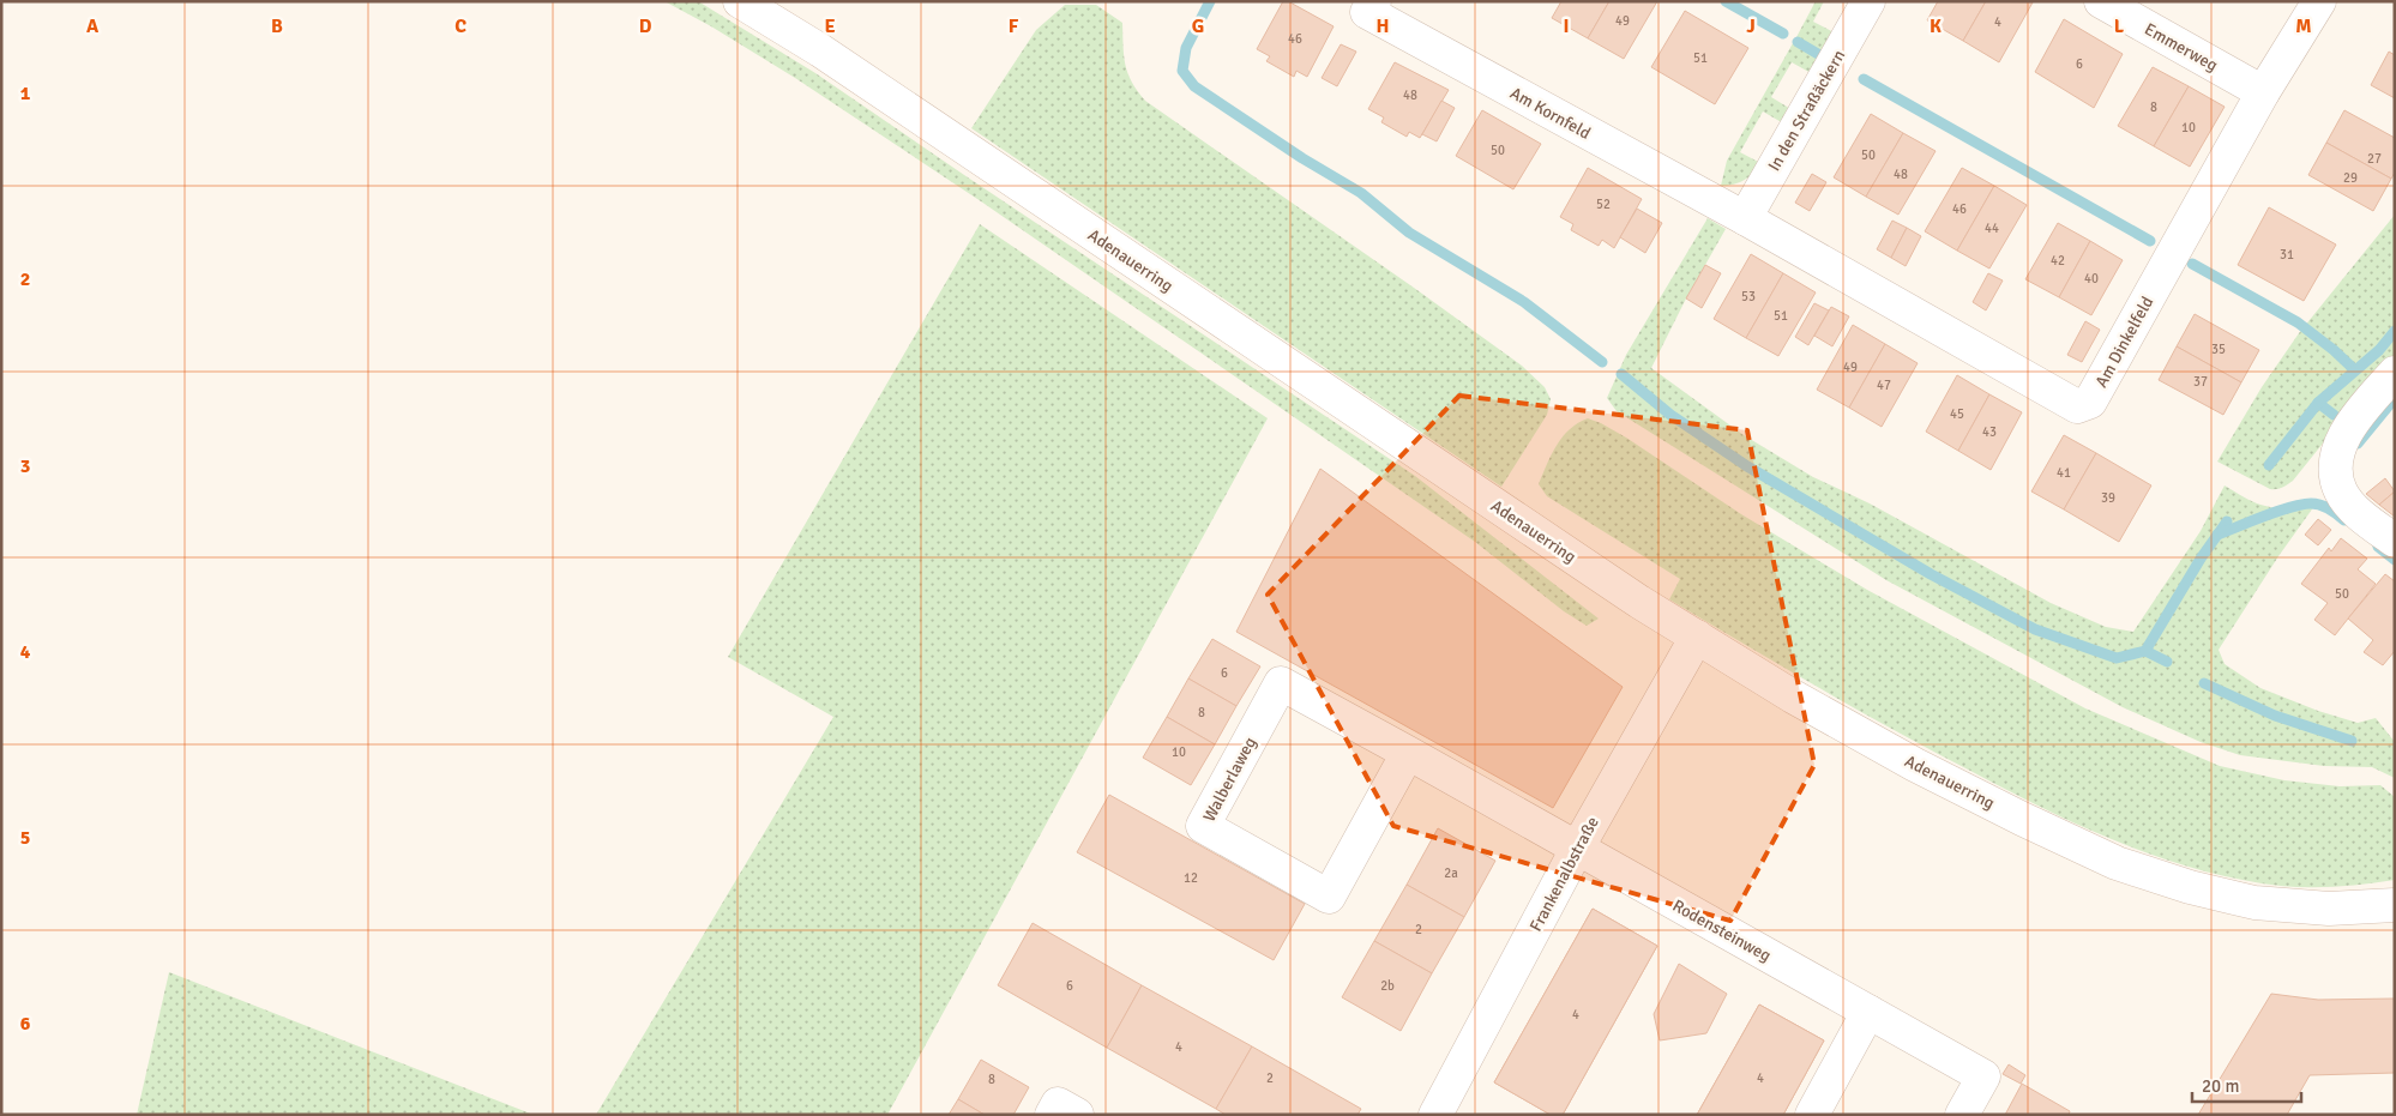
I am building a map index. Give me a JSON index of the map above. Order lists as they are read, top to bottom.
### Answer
{
  "streets": {
    "street": [
      "Emmerweg",
      "In den Straßäckern",
      "Am Kornfeld",
      "Adenauerring",
      "Am Dinkelfeld",
      "Walberlaweg",
      "Frankenalbstraße",
      "Rodensteinweg"
    ]
  },
  "crossings": [
    ["Emmerweg", "Am Dinkelfeld"],
    ["In den Straßäckern", "Am Kornfeld"],
    ["In den Straßäckern", "Am Dinkelfeld"],
    ["Am Kornfeld", "Am Dinkelfeld"],
    ["Adenauerring", "Frankenalbstraße"],
    ["Walberlaweg", "Frankenalbstraße"],
    ["Walberlaweg", "Rodensteinweg"],
    ["Frankenalbstraße", "Rodensteinweg"]
  ],
  "house_numbers": [
    "49",
    "4",
    "46",
    "51",
    "6",
    "48",
    "8",
    "10",
    "50",
    "50",
    "27",
    "48",
    "29",
    "52",
    "46",
    "44",
    "31",
    "42",
    "40",
    "53",
    "51",
    "35",
    "49",
    "37",
    "47",
    "45",
    "43",
    "41",
    "39",
    "50",
    "6",
    "8",
    "10",
    "2a",
    "12",
    "2",
    "6",
    "2b",
    "4",
    "4",
    "2",
    "4",
    "8"
  ],
  "scale_bar": "20 m",
  "grid": {
    "columns": [
      "A",
      "B",
      "C",
      "D",
      "E",
      "F",
      "G",
      "H",
      "I",
      "J",
      "K",
      "L",
      "M"
    ],
    "rows": [
      "1",
      "2",
      "3",
      "4",
      "5",
      "6"
    ]
  }
}
